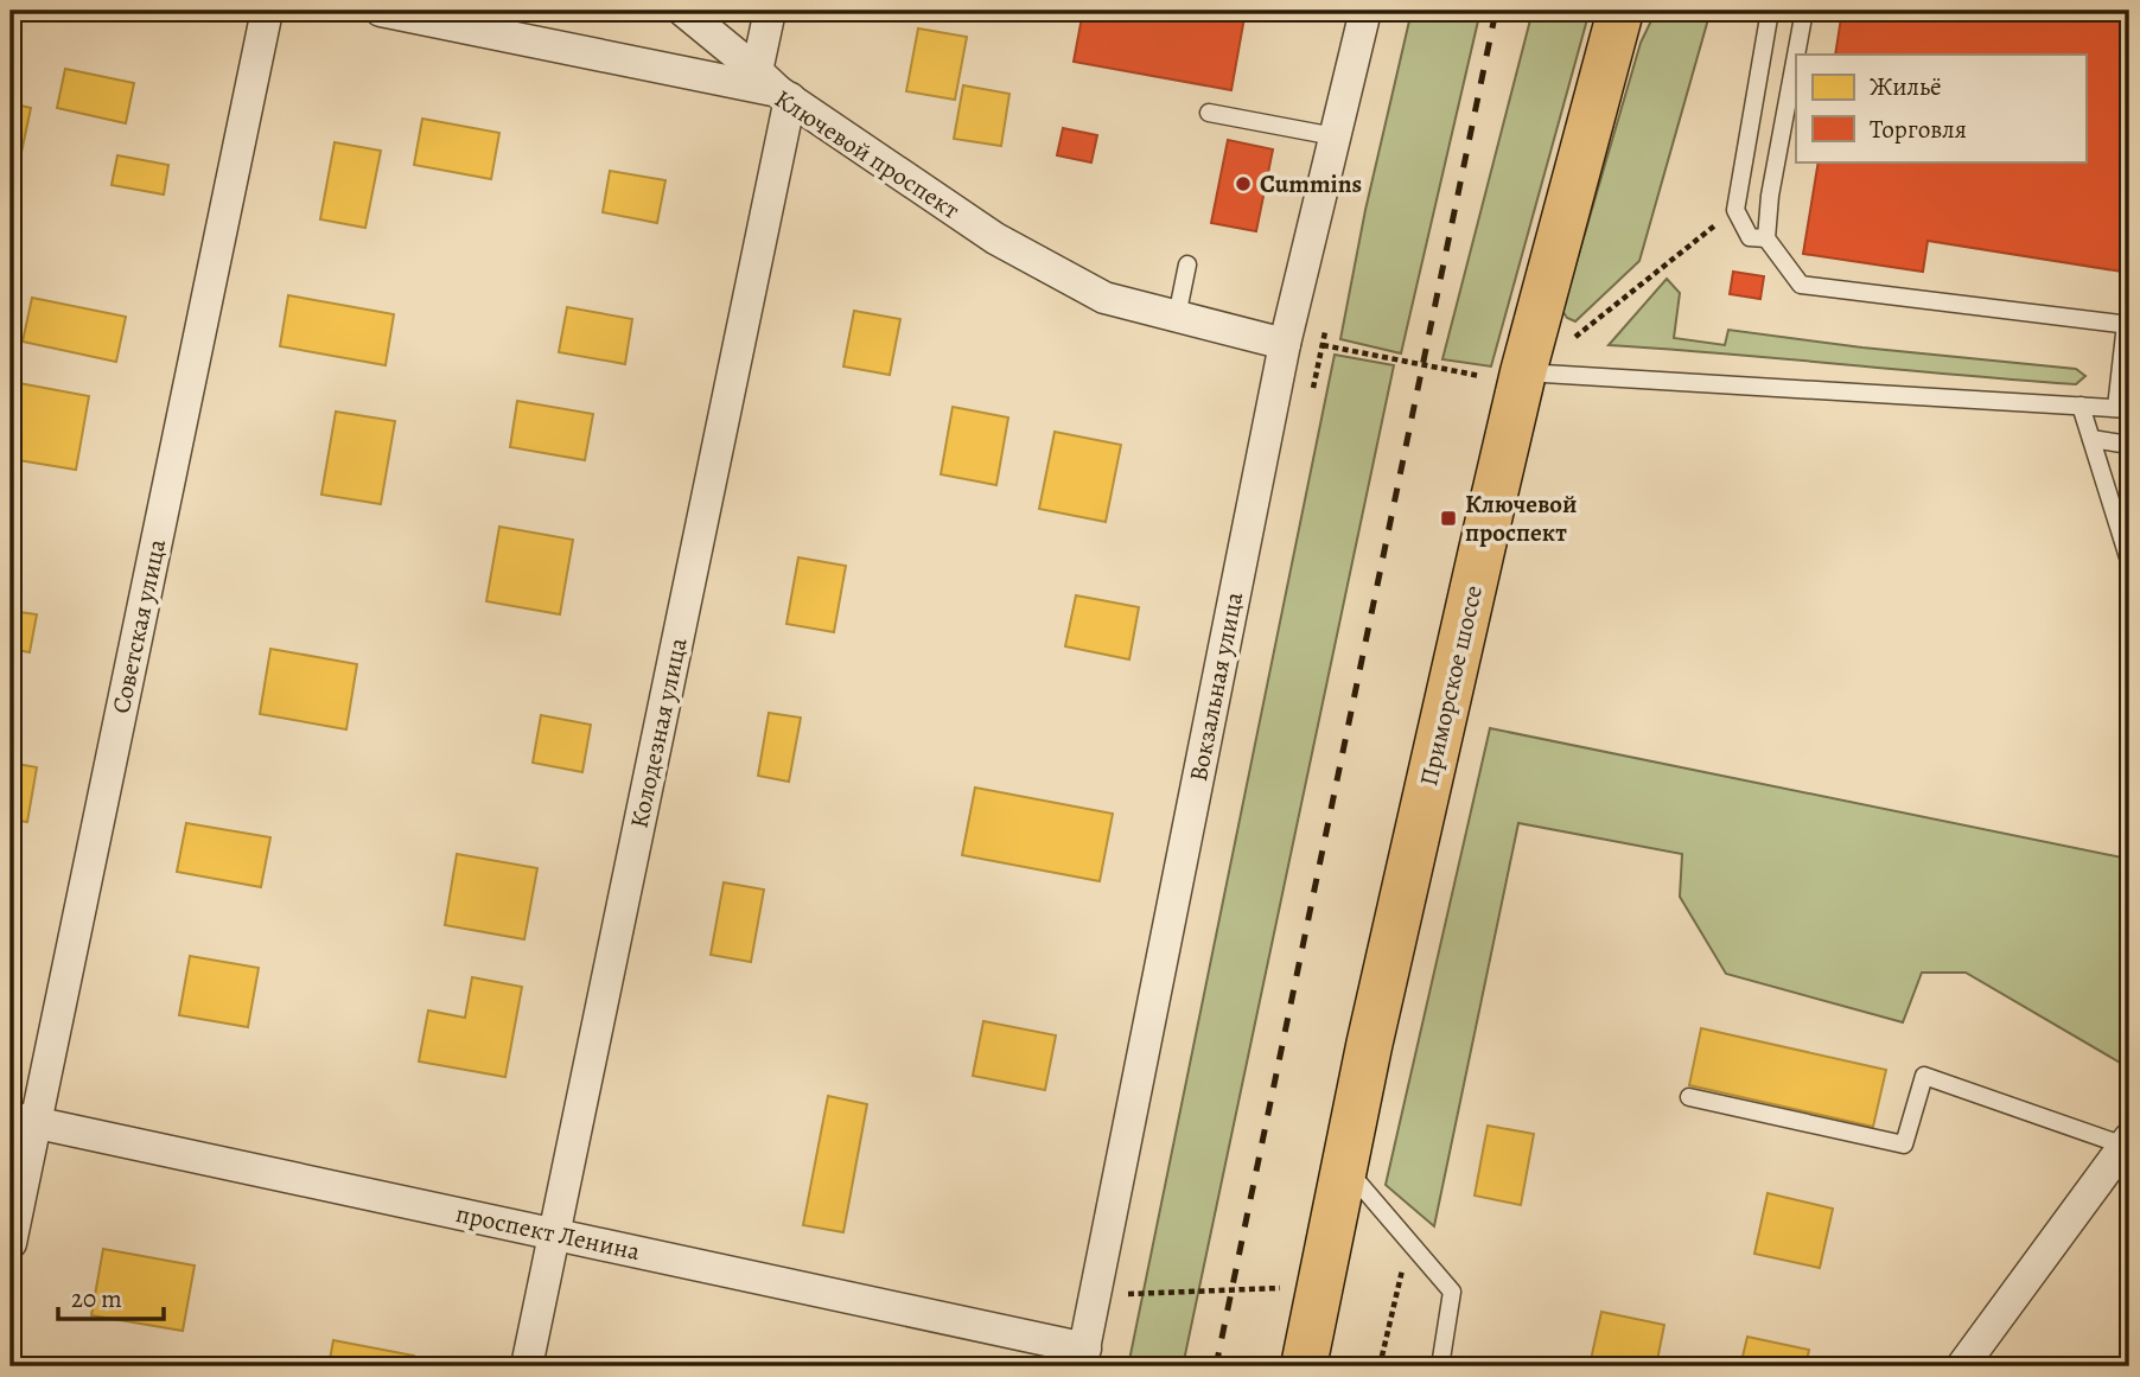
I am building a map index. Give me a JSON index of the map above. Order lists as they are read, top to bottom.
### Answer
{
  "streets": {
    "main road": ["Приморское шоссе"],
    "street": [
      "Ключевой проспект",
      "Советская улица",
      "Вокзальная улица",
      "Колодезная улица",
      "проспект Ленина"
    ]
  },
  "crossings": [
    ["Ключевой проспект", "Вокзальная улица"],
    ["Ключевой проспект", "Колодезная улица"],
    ["Советская улица", "проспект Ленина"],
    ["Вокзальная улица", "проспект Ленина"],
    ["Колодезная улица", "проспект Ленина"]
  ],
  "places": {
    "other": ["Cummins"],
    "transit": ["Ключевой проспект"]
  },
  "legend": ["Жильё", "Торговля"],
  "scale_bar": "20 m"
}
